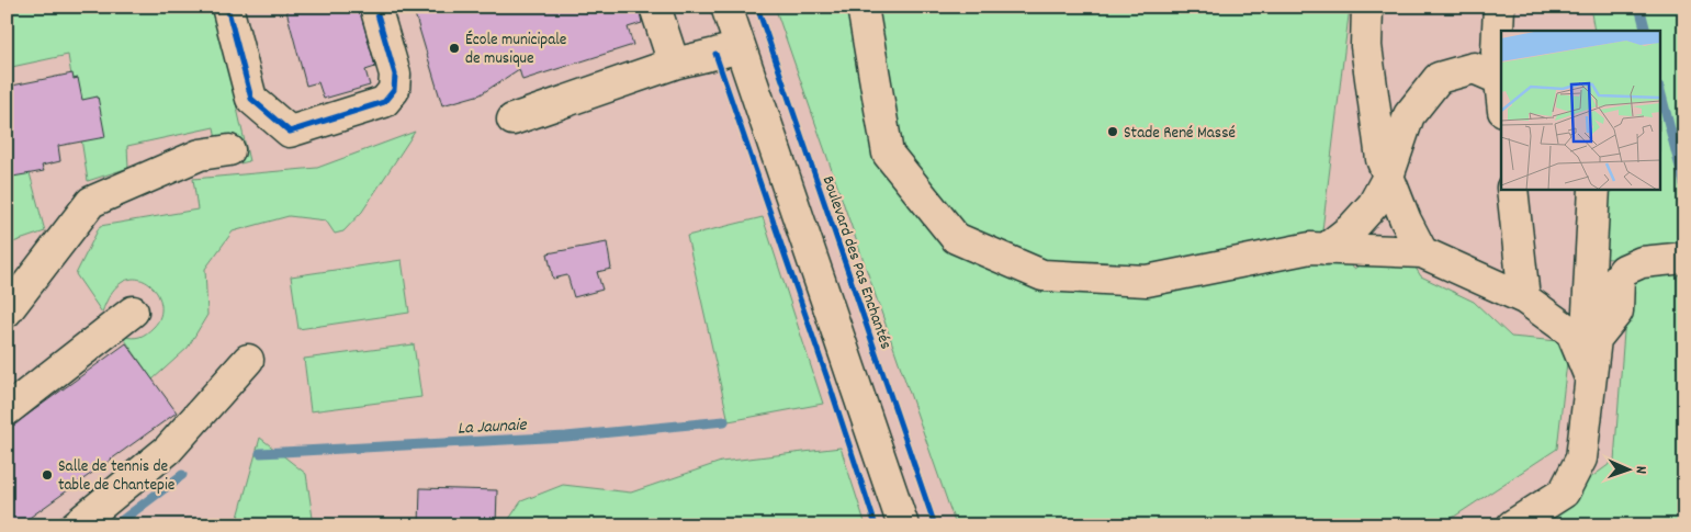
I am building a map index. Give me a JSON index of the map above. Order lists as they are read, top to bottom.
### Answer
{
  "streets": {
    "cycle path": ["Boulevard des Pas Enchantés"]
  },
  "water": ["La Jaunaie"],
  "places": ["École municipale de musique", "Stade René Massé", "Salle de tennis de table de Chantepie"],
  "north": "right"
}
